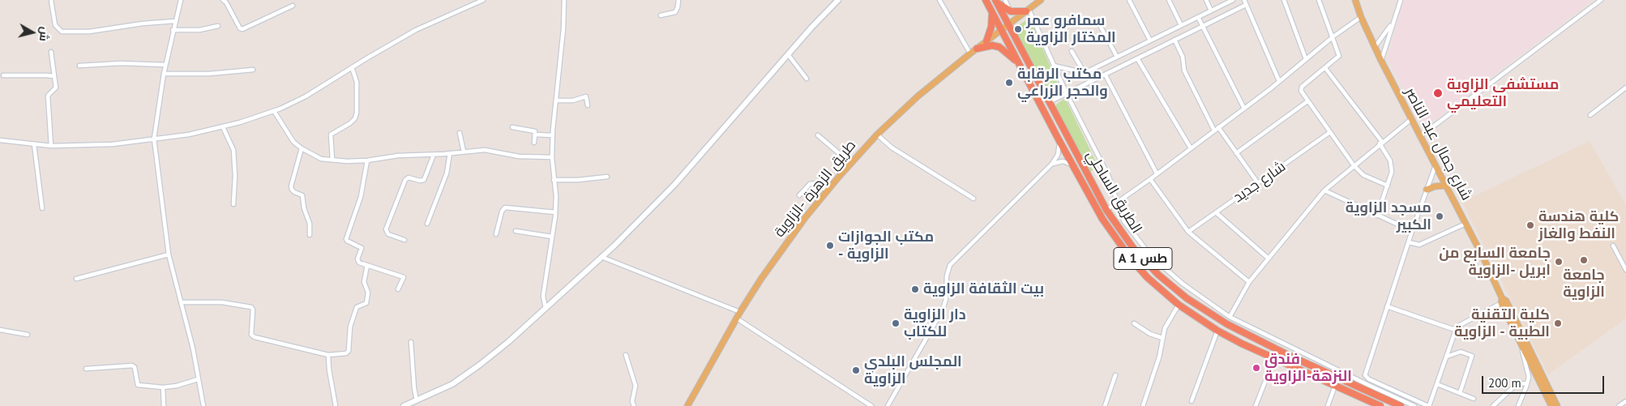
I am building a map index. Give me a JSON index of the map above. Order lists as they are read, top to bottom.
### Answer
{
  "streets": {
    "highway": ["الطريق الساحلي", "A 1 طس"],
    "main road": ["شارع جمال عبد الناصر", "طريق الزهرة -الزاوية"],
    "street": ["شارع جديد"]
  },
  "crossings": [
    ["طريق الزهرة -الزاوية", "الطريق الساحلي"]
  ],
  "places": [
    "سمافرو عمر المختار الزاوية",
    "مكتب الرقابة والحجر الزراعي",
    "مستشفى الزاوية التعليمي",
    "مسجد الزاوية الكبير",
    "كلية هندسة النفط والغاز",
    "مكتب الجوازات - الزاوية",
    "جامعة الزاوية",
    "جامعة السابع من ابريل -الزاوية",
    "بيت الثقافة الزاوية",
    "دار الزاوية للكتاب",
    "كلية التقنية الطبية - الزاوية",
    "فندق النزهة-الزاوية",
    "المجلس البلدي الزاوية"
  ],
  "scale_bar": "200 m",
  "north": "right"
}
